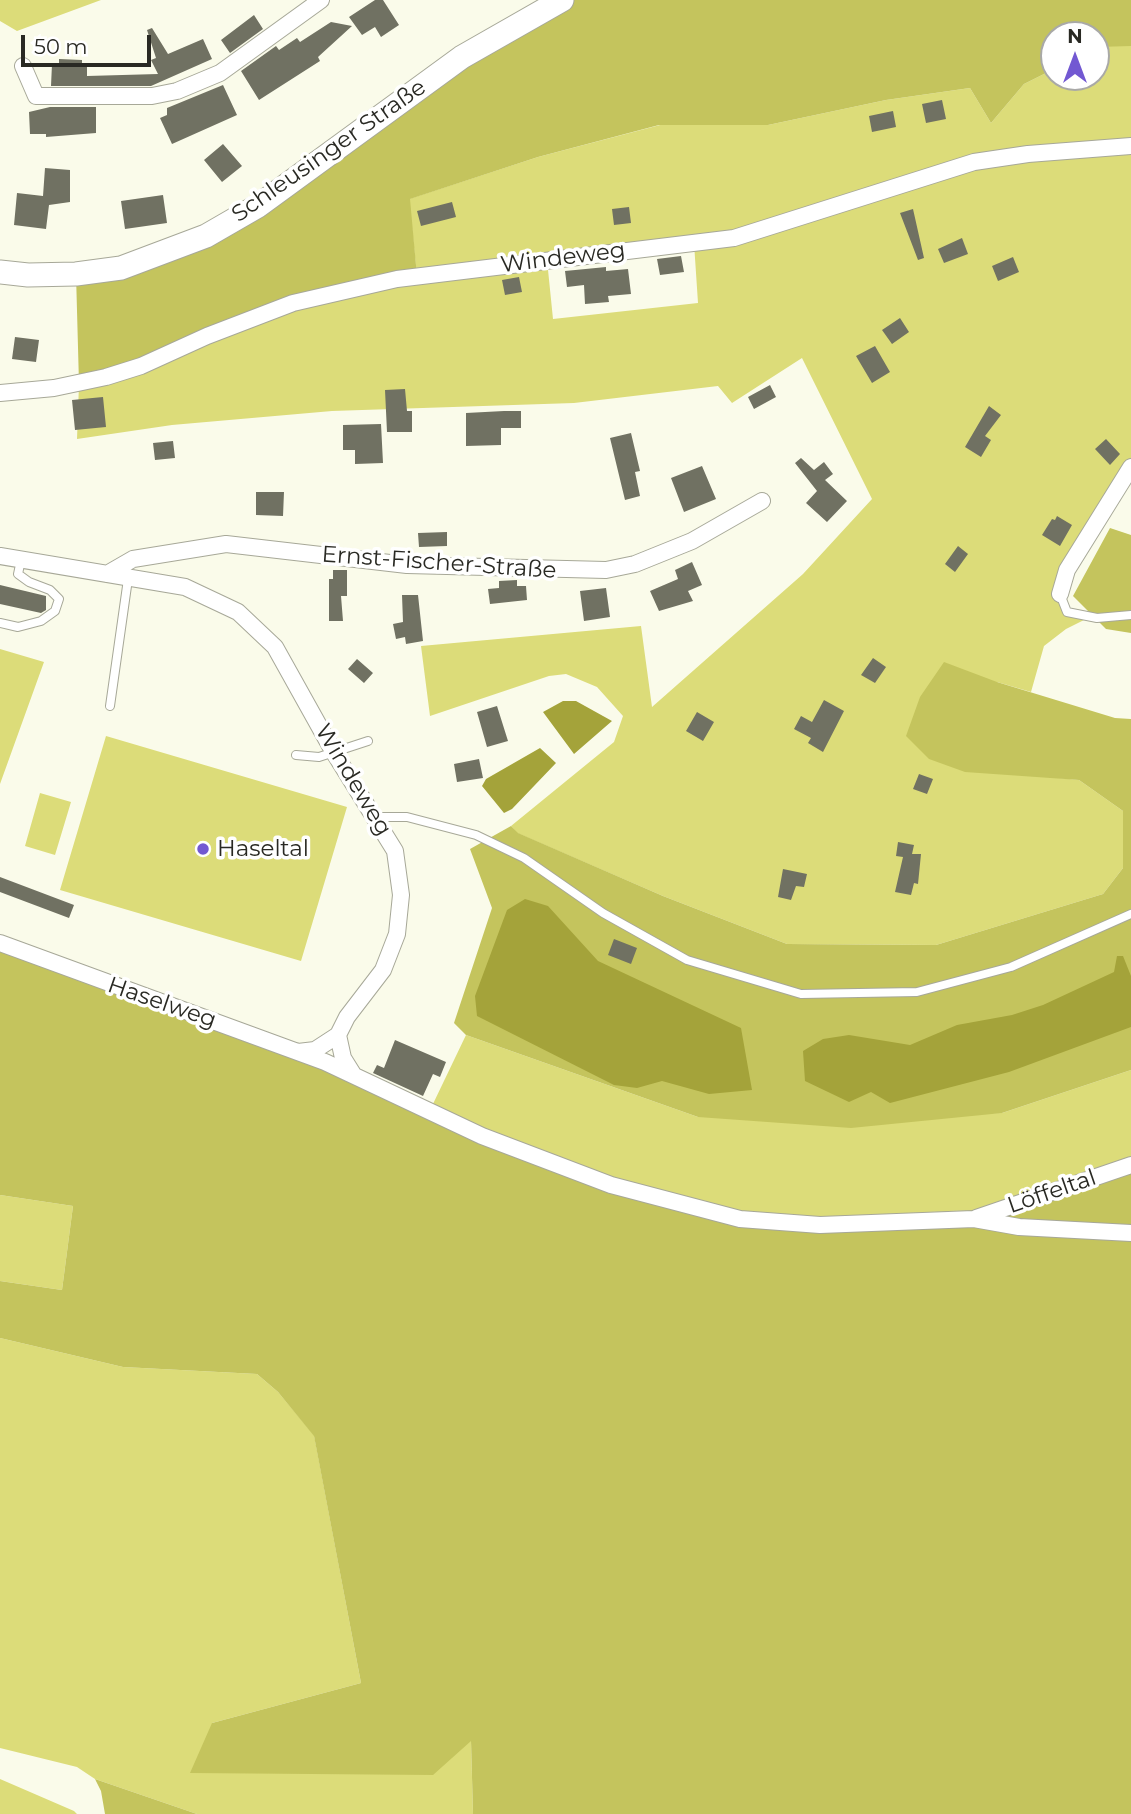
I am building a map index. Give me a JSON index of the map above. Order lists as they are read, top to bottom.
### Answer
{
  "streets": {
    "main road": ["Schleusinger Straße"],
    "street": [
      "Windeweg",
      "Ernst-Fischer-Straße",
      "Haselweg",
      "Löffeltal"
    ]
  },
  "crossings": [
    ["Windeweg", "Ernst-Fischer-Straße"],
    ["Haselweg", "Löffeltal"]
  ],
  "places": ["Haseltal"],
  "scale_bar": "50 m",
  "north": "top"
}
